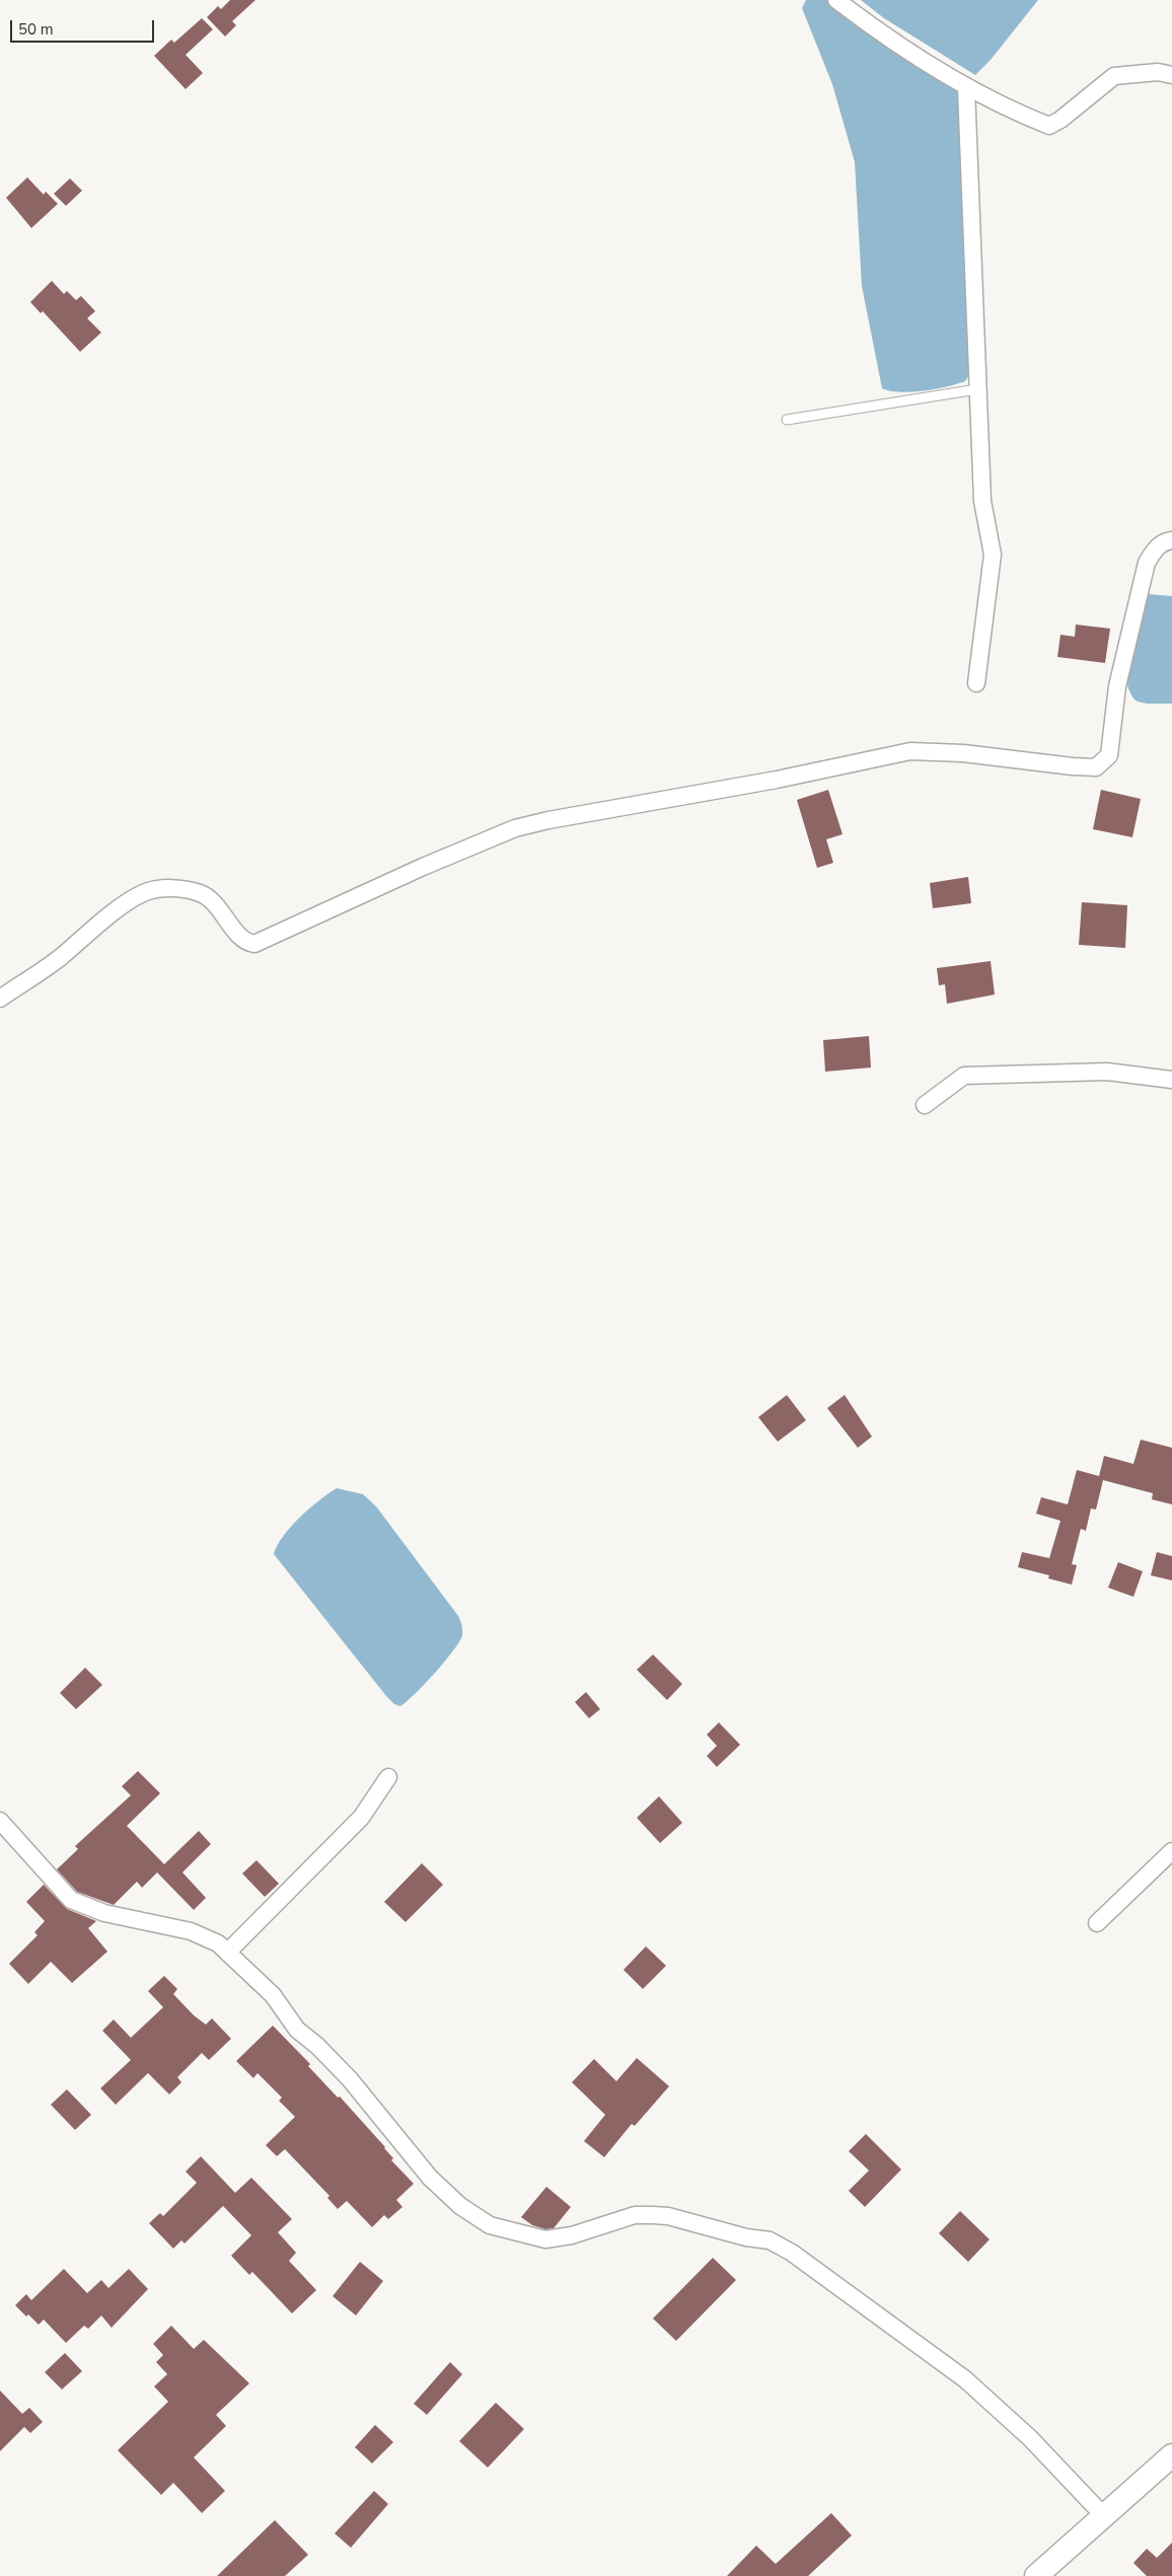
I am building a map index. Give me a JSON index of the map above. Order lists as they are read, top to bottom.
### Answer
{
  "scale_bar": "50 m"
}
